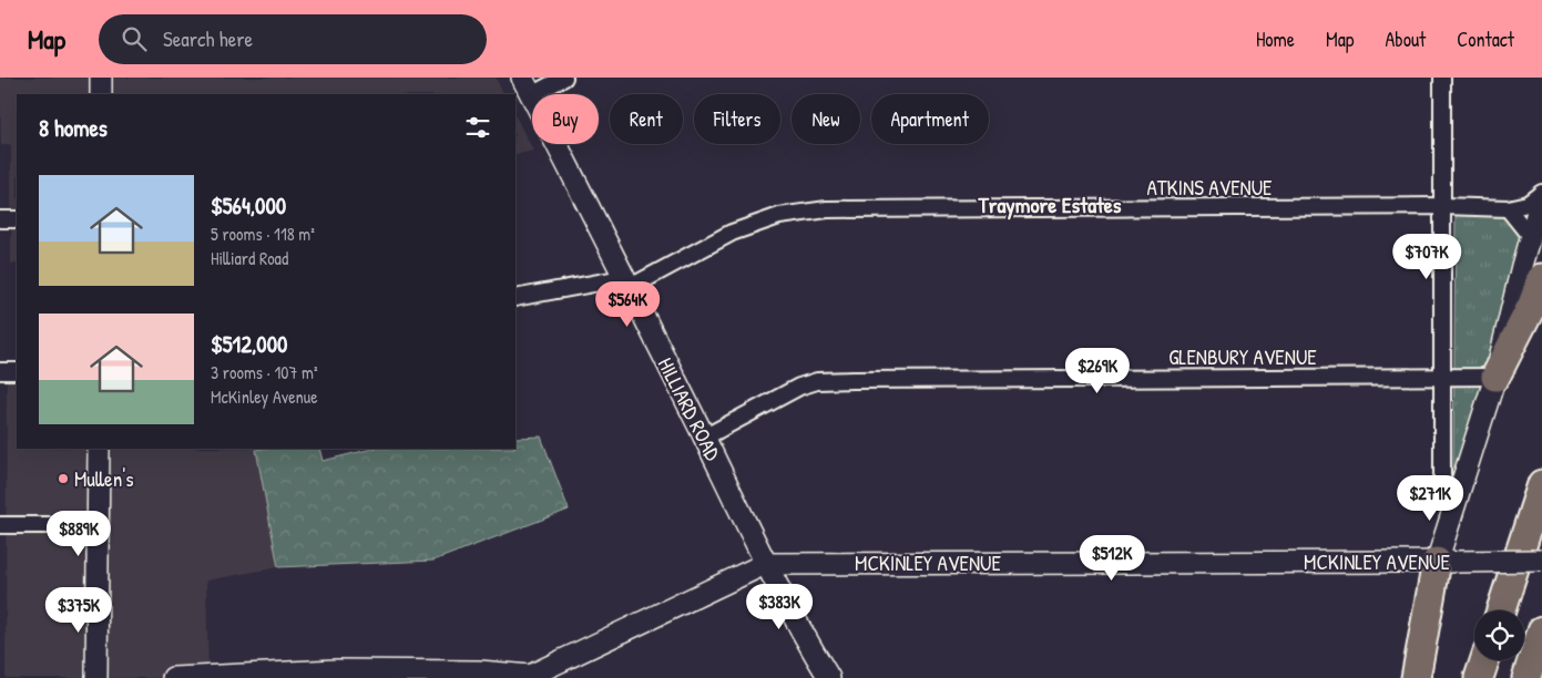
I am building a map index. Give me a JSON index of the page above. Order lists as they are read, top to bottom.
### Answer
{
  "streets": {
    "main road": ["HILLIARD ROAD", "MCKINLEY AVENUE"],
    "street": ["ATKINS AVENUE", "GLENBURY AVENUE"]
  },
  "crossings": [
    ["ATKINS AVENUE", "HILLIARD ROAD"],
    ["GLENBURY AVENUE", "HILLIARD ROAD"],
    ["HILLIARD ROAD", "MCKINLEY AVENUE"]
  ],
  "districts": ["Traymore Estates"],
  "places": ["Mullen's"],
  "page": {
    "header": "Map",
    "search": "Search here",
    "nav": [
      "Home",
      "Map",
      "About",
      "Contact"
    ],
    "chip": [
      "Buy",
      "Rent",
      "Filters",
      "New",
      "Apartment"
    ],
    "heading": "8 homes",
    "list": [
      {
        "name": "$564,000",
        "note": "5 rooms · 118 m² · Hilliard Road"
      },
      {
        "name": "$512,000",
        "note": "3 rooms · 107 m² · McKinley Avenue"
      }
    ],
    "price": [
      "$707K",
      "$564K",
      "$269K",
      "$271K",
      "$889K",
      "$512K",
      "$383K",
      "$375K"
    ]
  }
}
